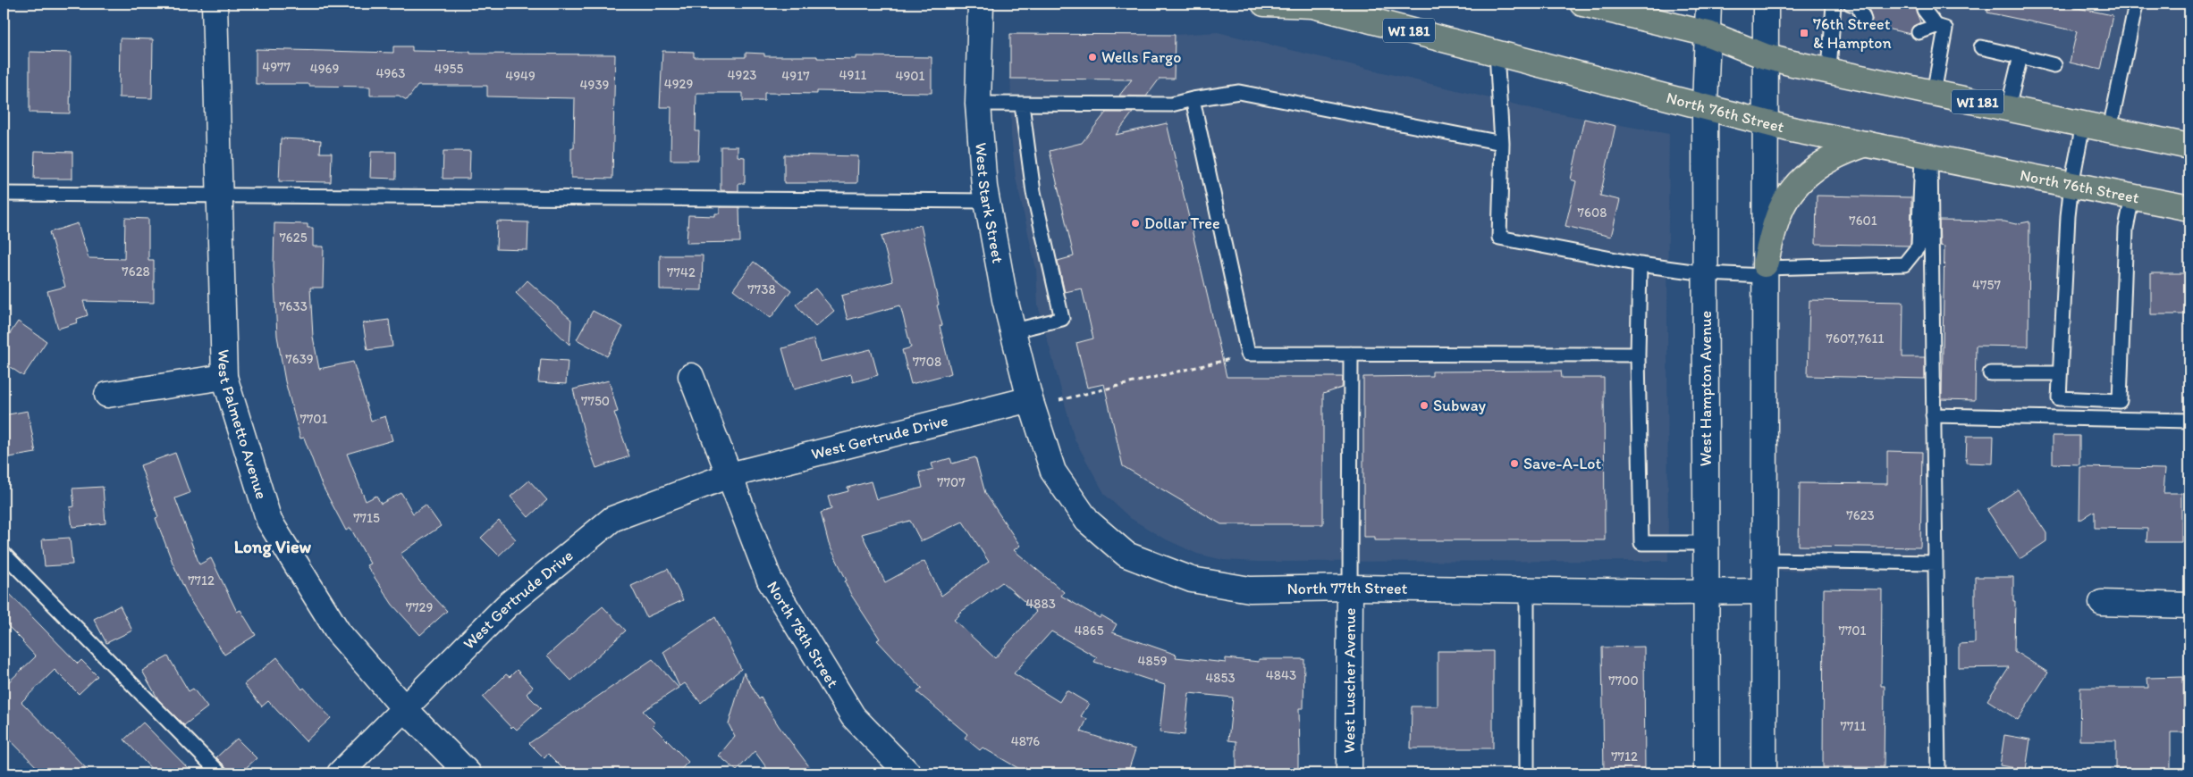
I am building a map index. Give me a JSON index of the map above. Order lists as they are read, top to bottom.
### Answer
{
  "streets": {
    "main road": ["WI 181", "North 76th Street"],
    "street": [
      "West Stark Street",
      "West Hampton Avenue",
      "West Palmetto Avenue",
      "West Gertrude Drive",
      "North 77th Street",
      "North 78th Street",
      "West Luscher Avenue"
    ]
  },
  "crossings": [
    ["WI 181", "West Hampton Avenue"],
    ["North 76th Street", "West Hampton Avenue"],
    ["West Stark Street", "West Gertrude Drive"],
    ["West Stark Street", "North 77th Street"],
    ["West Hampton Avenue", "North 77th Street"],
    ["West Palmetto Avenue", "West Gertrude Drive"],
    ["West Gertrude Drive", "North 77th Street"],
    ["West Gertrude Drive", "North 78th Street"],
    ["North 77th Street", "West Luscher Avenue"]
  ],
  "districts": ["Long View"],
  "places": {
    "transit": ["76th Street & Hampton"],
    "other": [
      "Wells Fargo",
      "Dollar Tree",
      "Subway",
      "Save-A-Lot"
    ]
  },
  "house_numbers": [
    "4977",
    "4969",
    "4955",
    "4963",
    "4923",
    "4911",
    "4949",
    "4917",
    "4901",
    "4929",
    "4939",
    "7608",
    "7601",
    "7625",
    "7628",
    "7742",
    "4757",
    "7738",
    "7633",
    "7607,7611",
    "7639",
    "7708",
    "7750",
    "7701",
    "7707",
    "7623",
    "7715",
    "7712",
    "4883",
    "7729",
    "4865",
    "7701",
    "4859",
    "4843",
    "4853",
    "7700",
    "7711",
    "4876",
    "7712"
  ]
}
